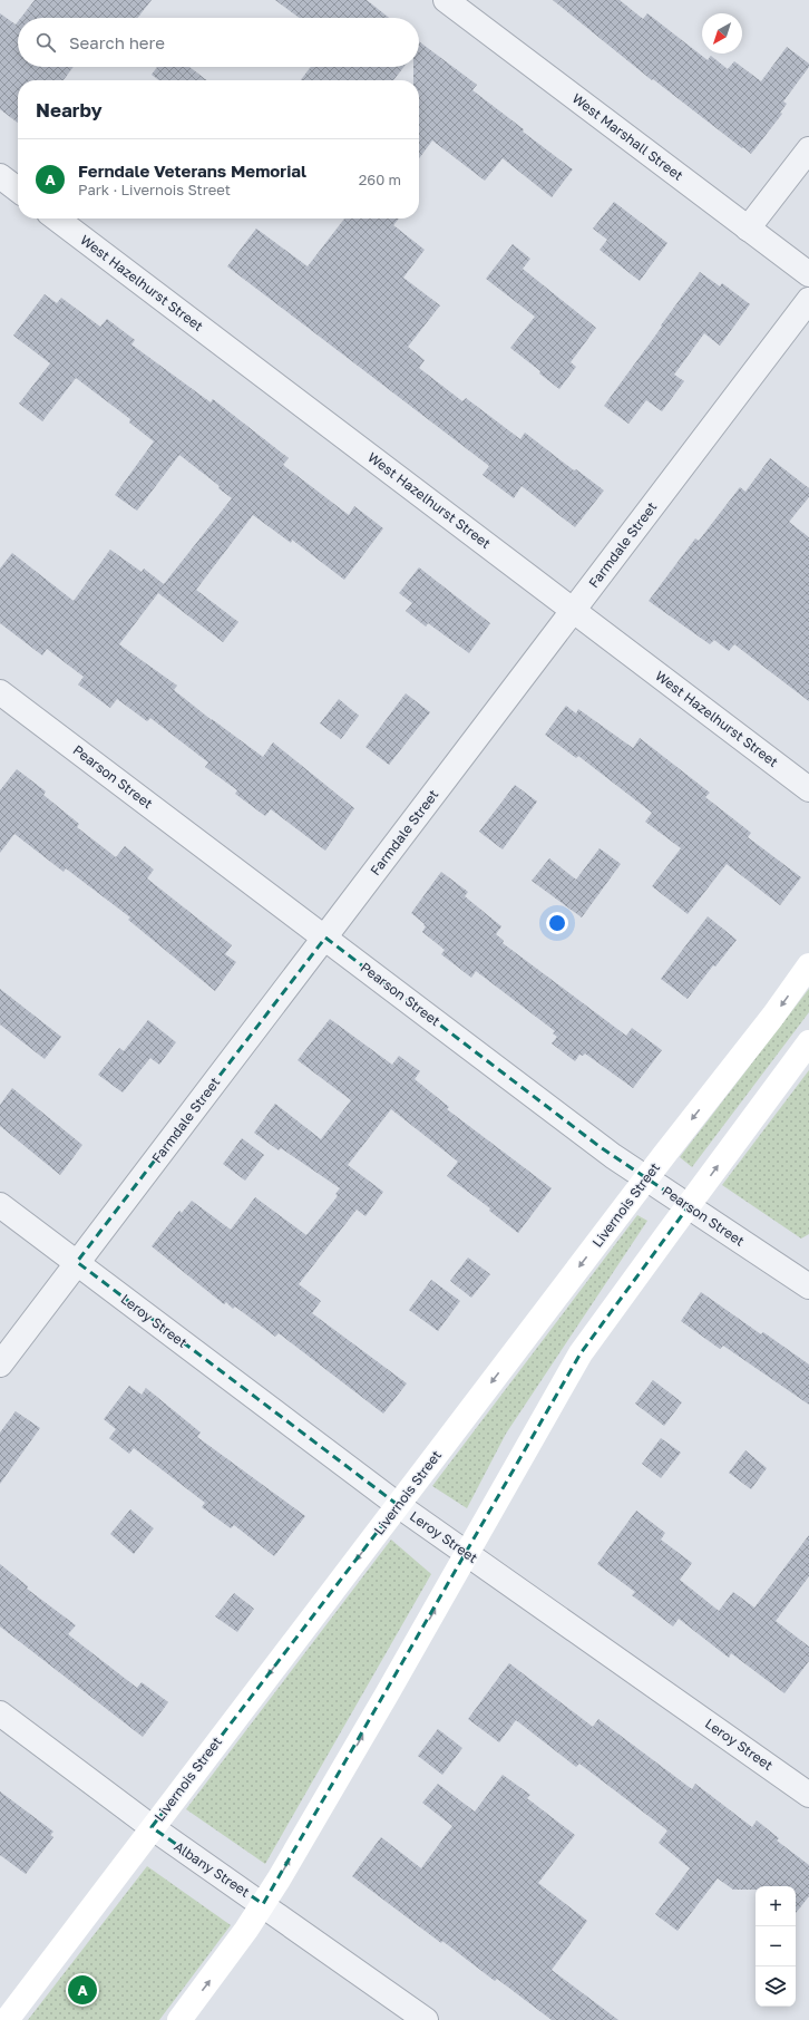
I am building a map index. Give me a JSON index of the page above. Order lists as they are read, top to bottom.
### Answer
{
  "streets": {
    "street": [
      "West Marshall Street",
      "West Hazelhurst Street",
      "Farmdale Street",
      "Pearson Street",
      "Livernois Street",
      "Leroy Street",
      "Albany Street"
    ]
  },
  "crossings": [
    ["West Hazelhurst Street", "Farmdale Street"],
    ["Farmdale Street", "Pearson Street"],
    ["Farmdale Street", "Leroy Street"],
    ["Pearson Street", "Livernois Street"],
    ["Livernois Street", "Leroy Street"],
    ["Livernois Street", "Albany Street"]
  ],
  "north": "bottom left",
  "page": {
    "search": "Search here",
    "heading": "Nearby",
    "list": [
      {
        "mark": "A",
        "name": "Ferndale Veterans Memorial",
        "note": "Park · Livernois Street",
        "value": "260 m"
      }
    ],
    "map_buttons": ["+", "−"],
    "pins": "A"
  }
}
